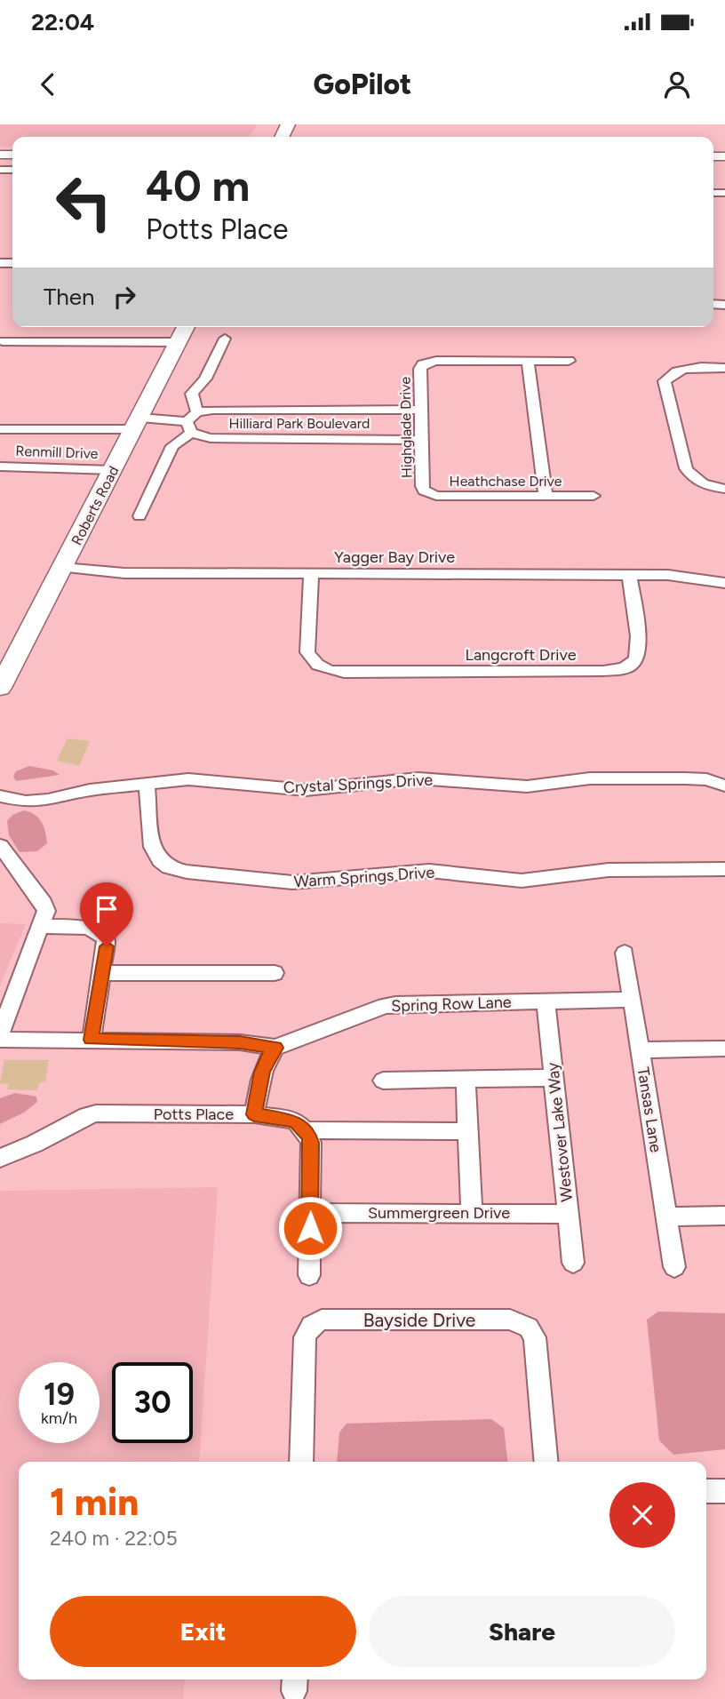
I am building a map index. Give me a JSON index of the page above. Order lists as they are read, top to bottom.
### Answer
{
  "streets": {
    "main road": ["Roberts Road"],
    "street": [
      "Hilliard Park Boulevard",
      "Highglade Drive",
      "Renmill Drive",
      "Heathchase Drive",
      "Yagger Bay Drive",
      "Langcroft Drive",
      "Crystal Springs Drive",
      "Warm Springs Drive",
      "Spring Row Lane",
      "Tansas Lane",
      "Potts Place",
      "Westover Lake Way",
      "Summergreen Drive",
      "Bayside Drive"
    ]
  },
  "crossings": [
    ["Hilliard Park Boulevard", "Highglade Drive"],
    ["Hilliard Park Boulevard", "Roberts Road"],
    ["Highglade Drive", "Heathchase Drive"],
    ["Renmill Drive", "Roberts Road"],
    ["Roberts Road", "Yagger Bay Drive"],
    ["Yagger Bay Drive", "Langcroft Drive"],
    ["Crystal Springs Drive", "Warm Springs Drive"],
    ["Spring Row Lane", "Tansas Lane"],
    ["Spring Row Lane", "Westover Lake Way"],
    ["Westover Lake Way", "Summergreen Drive"]
  ],
  "page": {
    "status": "22:04",
    "header": "GoPilot",
    "turn": ["40 m", "Potts Place"],
    "then": "Then",
    "speed": "19 km/h",
    "limit": "30",
    "heading": ["1 min", "240 m · 22:05"],
    "buttons": ["Exit", "Share"]
  }
}
